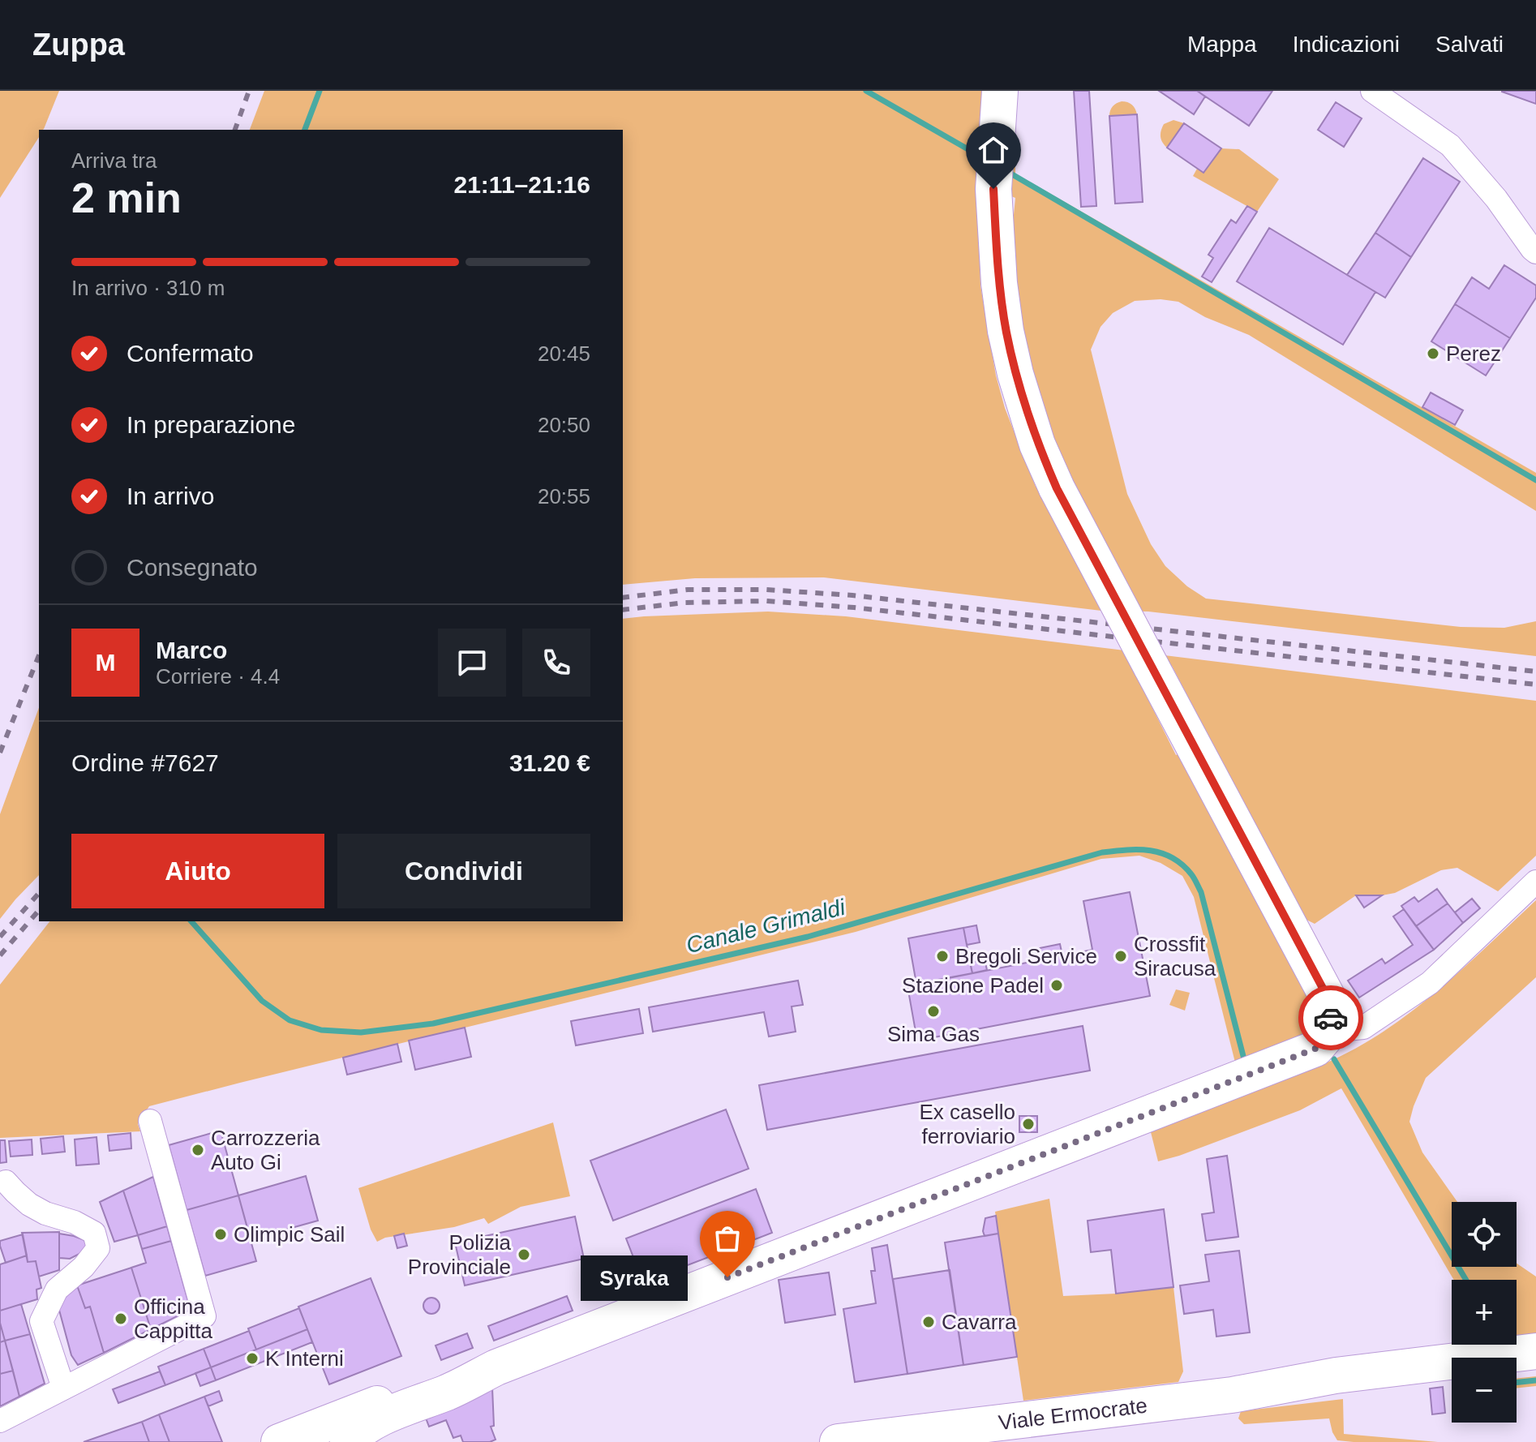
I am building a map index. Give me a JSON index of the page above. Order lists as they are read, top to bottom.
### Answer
{
  "streets": {
    "main road": ["Viale Ermocrate"]
  },
  "water": ["Canale Grimaldi"],
  "places": [
    "Perez",
    "Bregoli Service",
    "Crossfit Siracusa",
    "Stazione Padel",
    "Sima Gas",
    "Ex casello ferroviario",
    "Carrozzeria Auto Gi",
    "Olimpic Sail",
    "Polizia Provinciale",
    "Syraka",
    "Officina Cappitta",
    "Cavarra",
    "K Interni"
  ],
  "page": {
    "header": "Zuppa",
    "nav": ["Mappa", "Indicazioni", "Salvati"],
    "heading": ["2 min", "Arriva tra", "21:11–21:16"],
    "panel": [
      "Marco",
      "Corriere · 4.4",
      "Ordine #7627",
      "31.20 €"
    ],
    "bar": "In arrivo · 310 m",
    "list": [
      ["Confermato", "20:45"],
      ["In preparazione", "20:50"],
      ["In arrivo", "20:55"],
      "Consegnato"
    ],
    "round": "M",
    "buttons": ["Aiuto", "Condividi"],
    "map_buttons": ["+", "−"],
    "bubble": "Syraka"
  }
}
